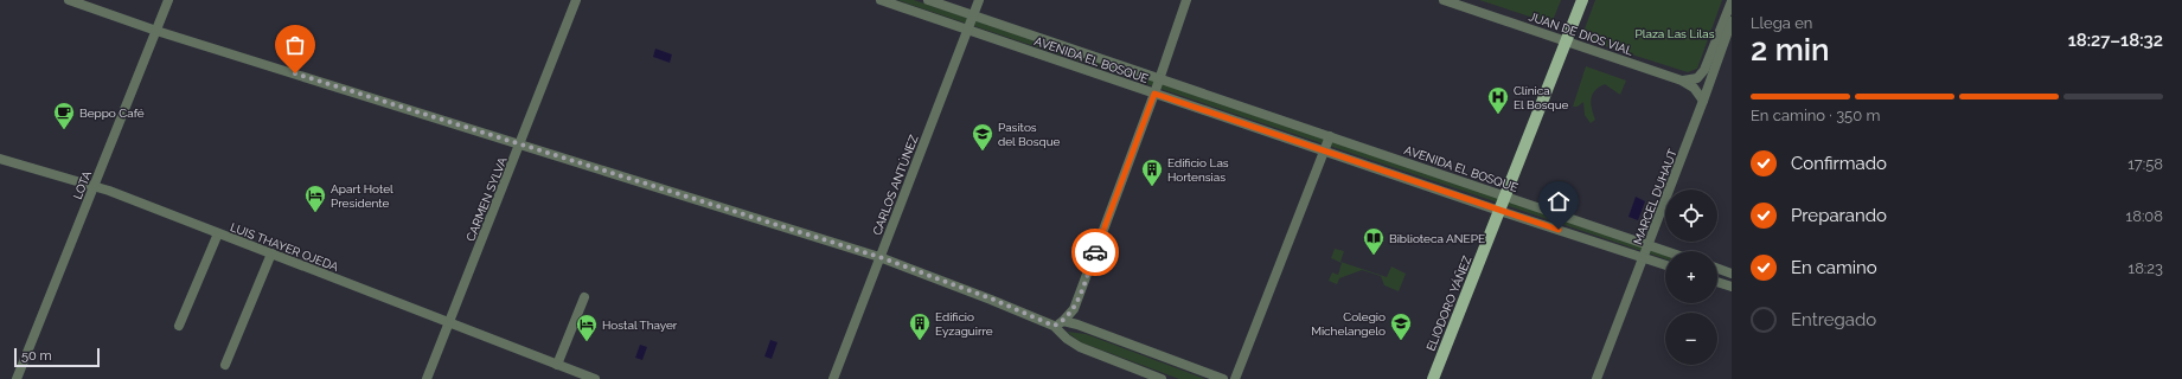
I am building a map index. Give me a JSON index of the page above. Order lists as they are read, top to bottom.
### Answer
{
  "streets": {
    "main road": ["ELIODORO YÁÑEZ"],
    "street": [
      "JUAN DE DIOS VIAL",
      "AVENIDA EL BOSQUE",
      "LOTA",
      "CARLOS ANTÚNEZ",
      "MARCEL DUHAUT",
      "CARMEN SYLVA",
      "LUIS THAYER OJEDA"
    ]
  },
  "crossings": [
    ["JUAN DE DIOS VIAL", "MARCEL DUHAUT"],
    ["JUAN DE DIOS VIAL", "ELIODORO YÁÑEZ"],
    ["AVENIDA EL BOSQUE", "CARLOS ANTÚNEZ"],
    ["AVENIDA EL BOSQUE", "MARCEL DUHAUT"],
    ["AVENIDA EL BOSQUE", "ELIODORO YÁÑEZ"],
    ["LOTA", "LUIS THAYER OJEDA"],
    ["CARMEN SYLVA", "LUIS THAYER OJEDA"]
  ],
  "parks": ["Plaza Las Lilas"],
  "places": {
    "hospital": ["Clínica El Bosque"],
    "cafe": ["Beppo Café"],
    "school or university": ["Pasitos del Bosque", "Colegio Michelangelo"],
    "building": ["Edificio Las Hortensias", "Edificio Eyzaguirre"],
    "hotel": ["Apart Hotel Presidente", "Hostal Thayer"],
    "library": ["Biblioteca ANEPE"]
  },
  "scale_bar": "50 m",
  "page": {
    "heading": ["2 min", "Llega en", "18:27–18:32"],
    "bar": "En camino · 350 m",
    "list": [
      ["Confirmado", "17:58"],
      ["Preparando", "18:08"],
      ["En camino", "18:23"],
      "Entregado"
    ],
    "map_buttons": ["+", "−"],
    "scale": "50 m"
  }
}
